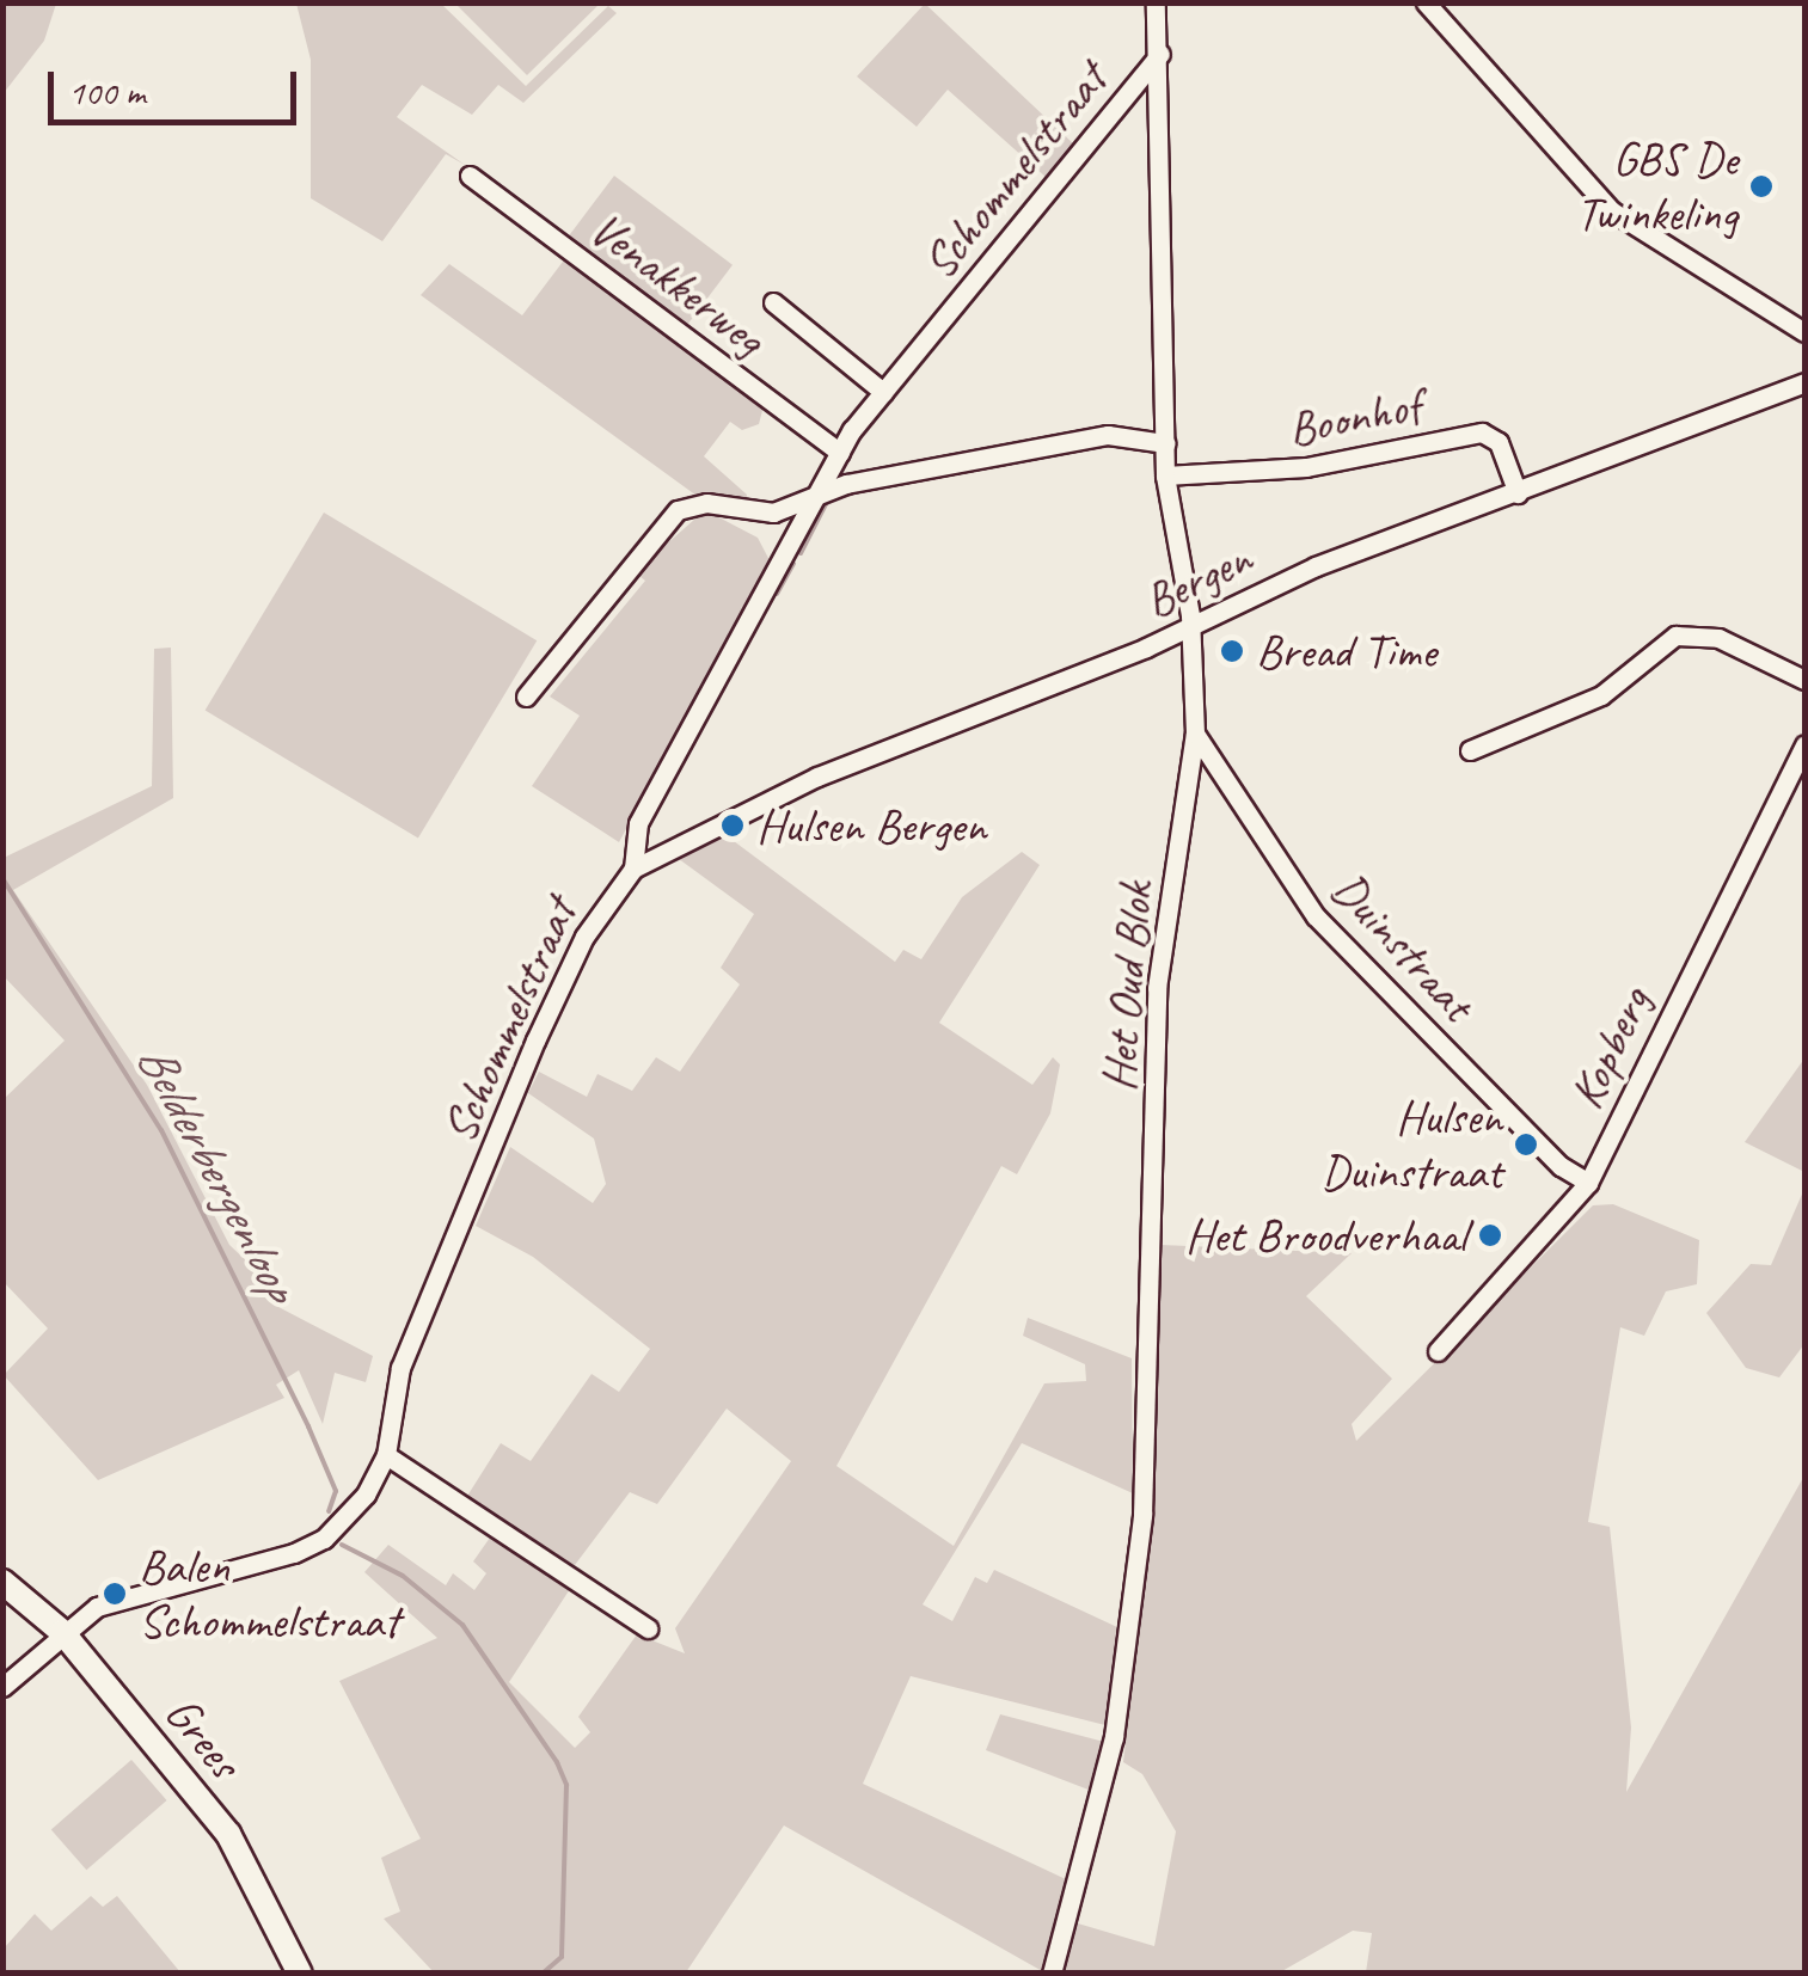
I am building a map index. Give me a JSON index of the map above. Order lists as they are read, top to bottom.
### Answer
{
  "streets": {
    "street": [
      "Schommelstraat",
      "Venakkerweg",
      "Boonhof",
      "Bergen",
      "Duinstraat",
      "Het Oud Blok",
      "Kopberg",
      "Grees"
    ]
  },
  "crossings": [
    ["Schommelstraat", "Venakkerweg"],
    ["Schommelstraat", "Bergen"],
    ["Schommelstraat", "Het Oud Blok"],
    ["Schommelstraat", "Grees"],
    ["Boonhof", "Bergen"],
    ["Boonhof", "Het Oud Blok"],
    ["Bergen", "Het Oud Blok"],
    ["Duinstraat", "Het Oud Blok"],
    ["Duinstraat", "Kopberg"]
  ],
  "water": ["Belderbergenloop"],
  "places": [
    "GBS De Twinkeling",
    "Bread Time",
    "Hulsen Bergen",
    "Hulsen Duinstraat",
    "Het Broodverhaal",
    "Balen Schommelstraat"
  ],
  "scale_bar": "100 m"
}
